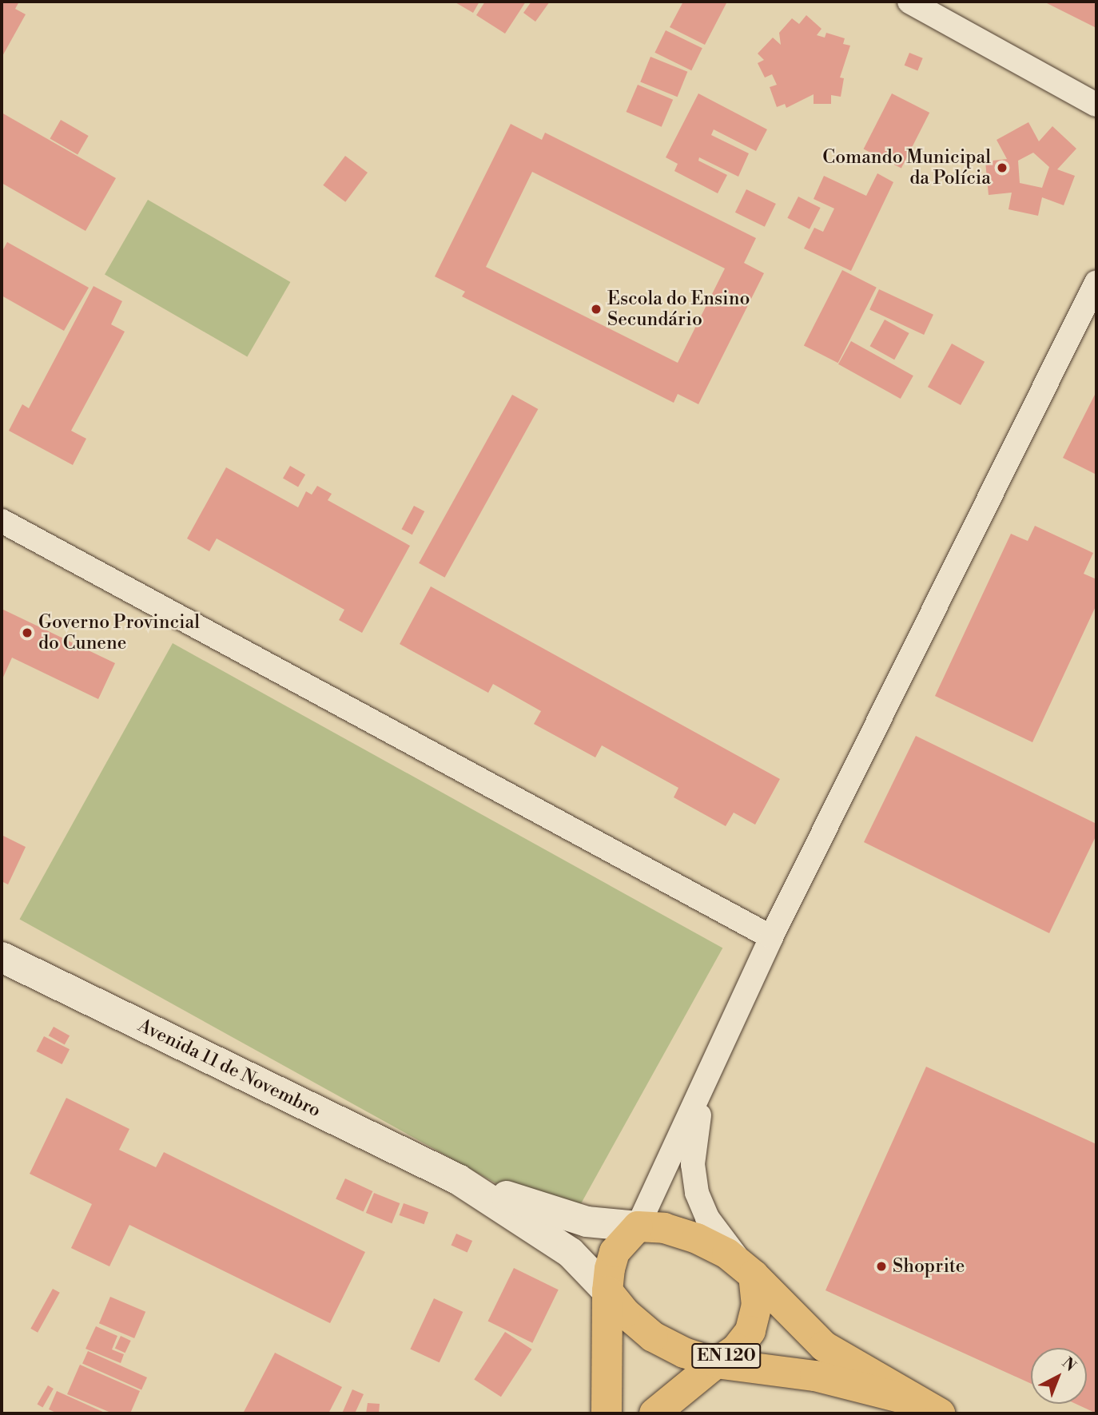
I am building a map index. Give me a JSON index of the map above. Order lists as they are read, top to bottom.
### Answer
{
  "streets": {
    "main road": ["Avenida 11 de Novembro", "EN 120"]
  },
  "crossings": [
    ["Avenida 11 de Novembro", "EN 120"]
  ],
  "places": [
    "Comando Municipal da Polícia",
    "Escola do Ensino Secundário",
    "Governo Provincial do Cunene",
    "Shoprite"
  ],
  "north": "top right"
}
